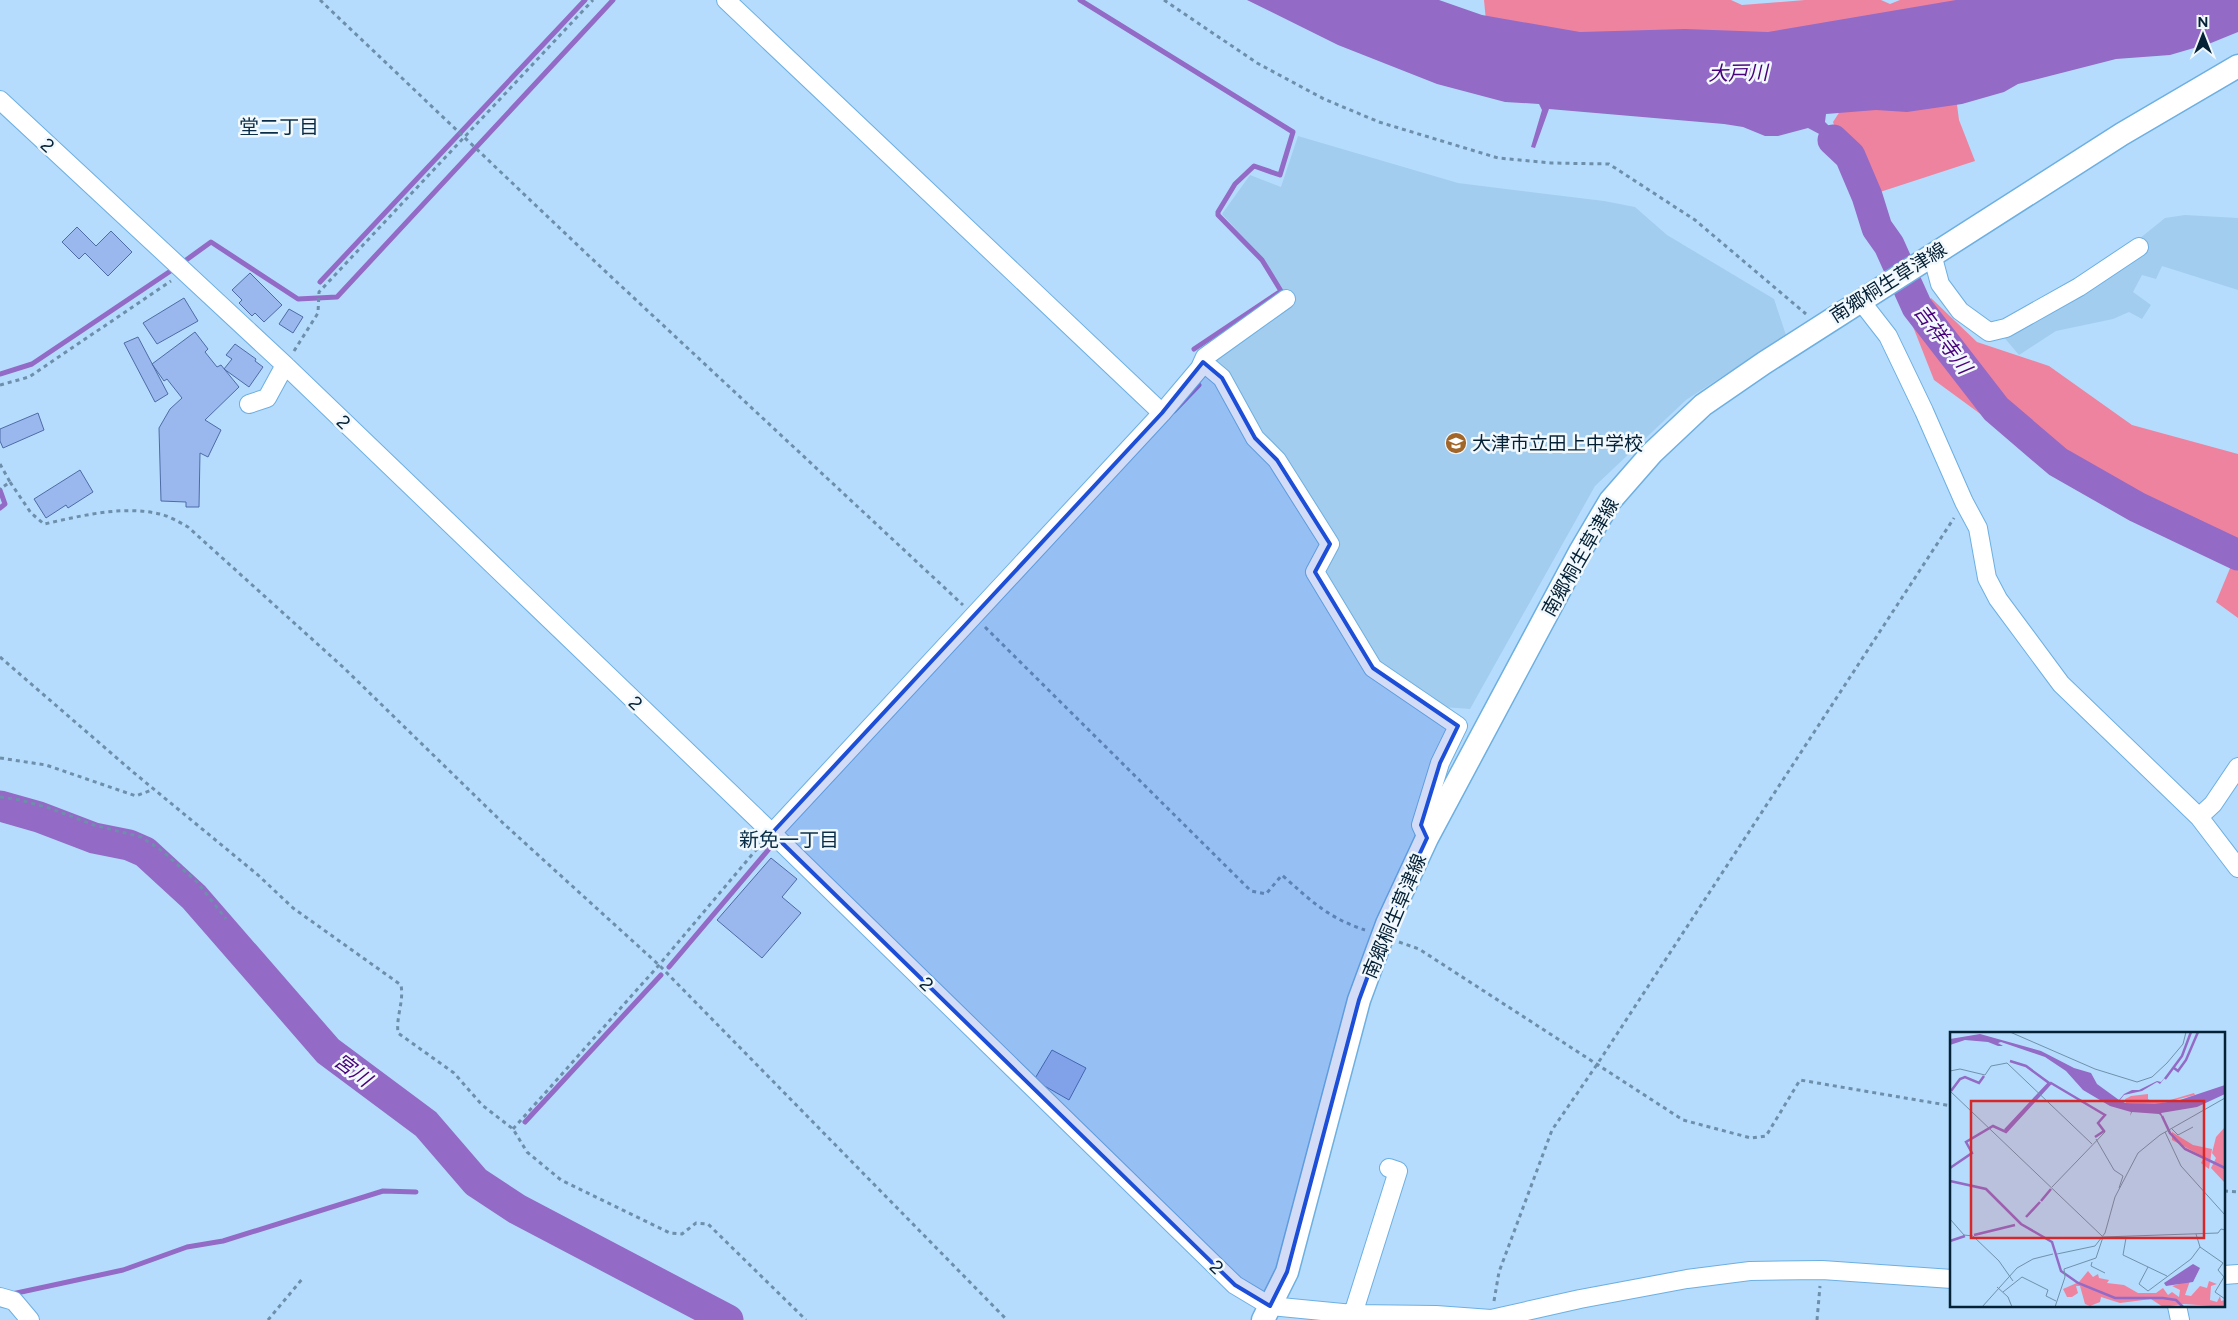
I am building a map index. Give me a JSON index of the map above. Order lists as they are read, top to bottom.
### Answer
{
  "streets": {
    "main road": ["南郷桐生草津線"],
    "street": ["2"]
  },
  "crossings": [
    ["2", "南郷桐生草津線"]
  ],
  "districts": ["堂二丁目", "新免一丁目"],
  "water": ["大戸川", "吉祥寺川", "宮川"],
  "places": {
    "school or university": ["大津市立田上中学校"]
  },
  "north": "top"
}
